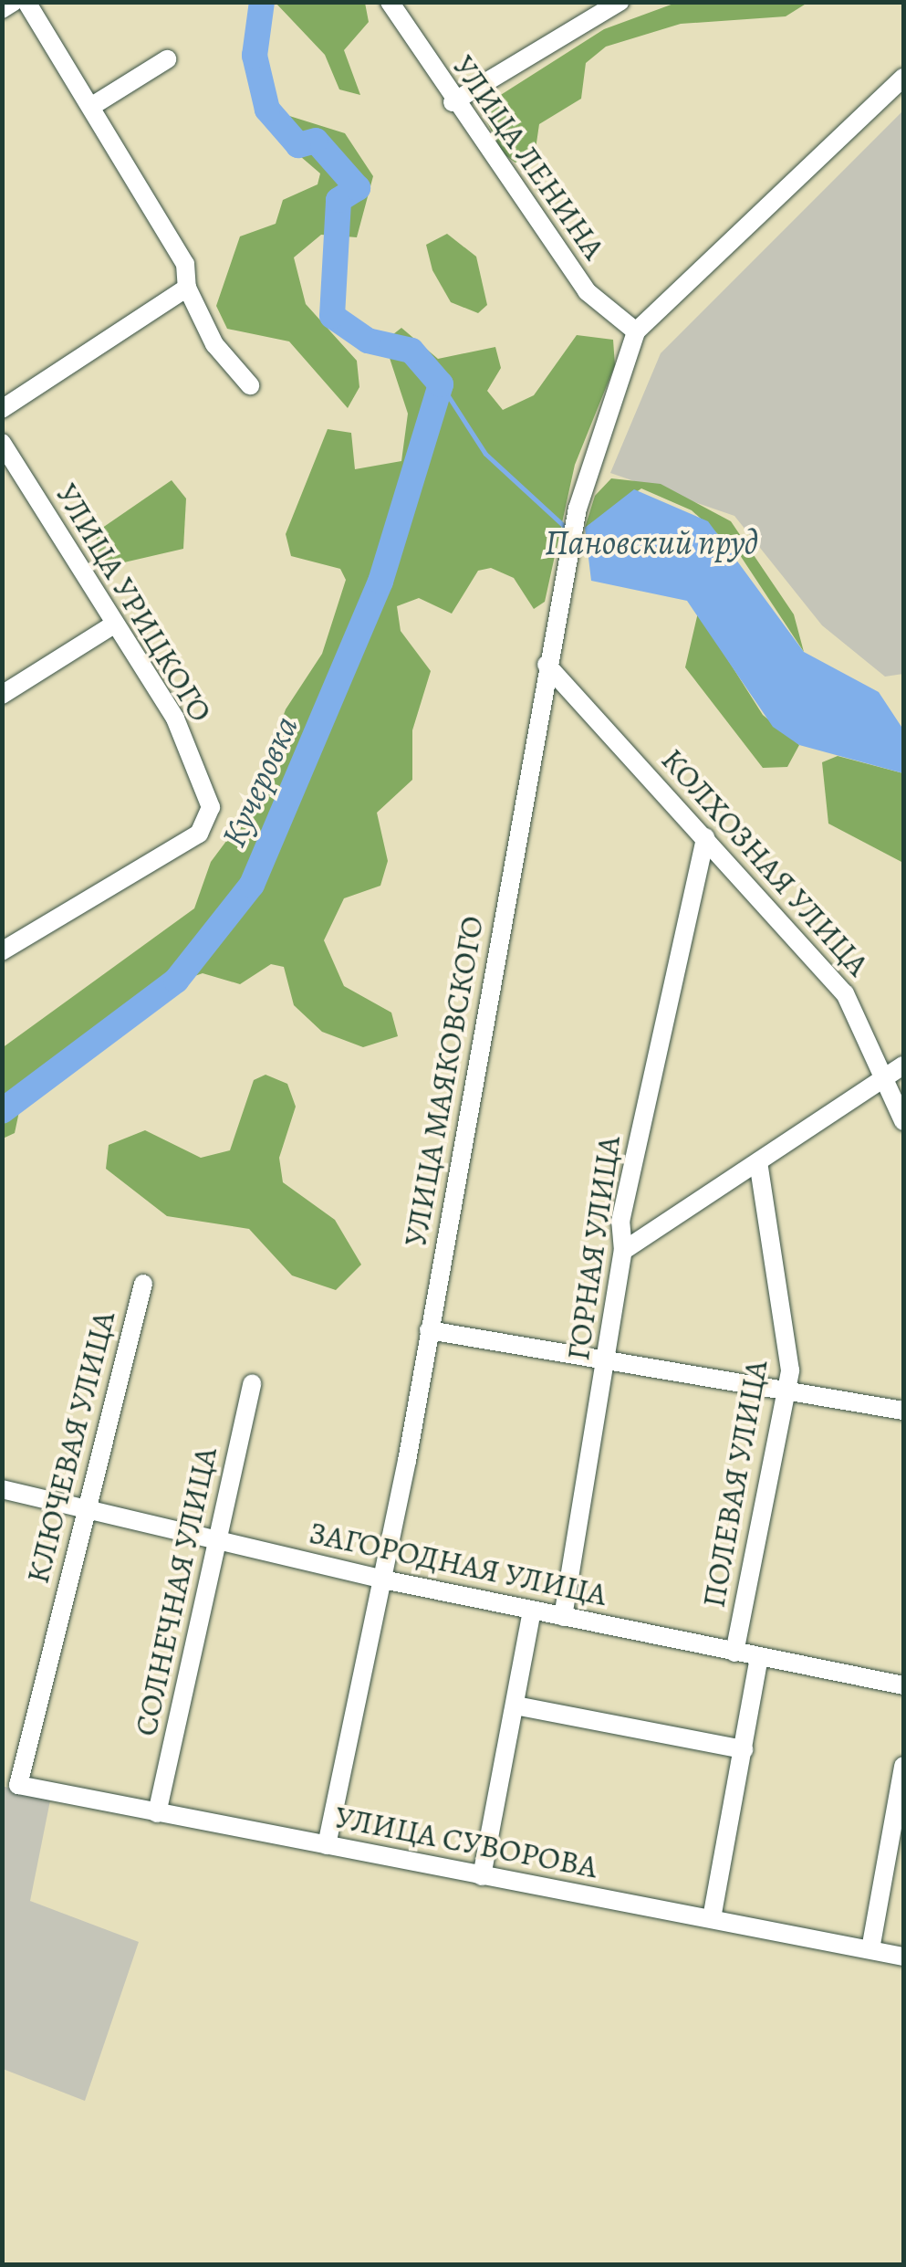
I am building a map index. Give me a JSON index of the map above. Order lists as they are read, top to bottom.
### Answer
{
  "streets": {
    "street": [
      "УЛИЦА ЛЕНИНА",
      "УЛИЦА УРИЦКОГО",
      "КОЛХОЗНАЯ УЛИЦА",
      "УЛИЦА МАЯКОВСКОГО",
      "ГОРНАЯ УЛИЦА",
      "КЛЮЧЕВАЯ УЛИЦА",
      "ПОЛЕВАЯ УЛИЦА",
      "ЗАГОРОДНАЯ УЛИЦА",
      "СОЛНЕЧНАЯ УЛИЦА",
      "УЛИЦА СУВОРОВА"
    ]
  },
  "crossings": [
    ["УЛИЦА ЛЕНИНА", "УЛИЦА МАЯКОВСКОГО"],
    ["КОЛХОЗНАЯ УЛИЦА", "УЛИЦА МАЯКОВСКОГО"],
    ["КОЛХОЗНАЯ УЛИЦА", "ГОРНАЯ УЛИЦА"],
    ["УЛИЦА МАЯКОВСКОГО", "ЗАГОРОДНАЯ УЛИЦА"],
    ["УЛИЦА МАЯКОВСКОГО", "УЛИЦА СУВОРОВА"],
    ["ГОРНАЯ УЛИЦА", "ЗАГОРОДНАЯ УЛИЦА"],
    ["КЛЮЧЕВАЯ УЛИЦА", "ЗАГОРОДНАЯ УЛИЦА"],
    ["КЛЮЧЕВАЯ УЛИЦА", "УЛИЦА СУВОРОВА"],
    ["ПОЛЕВАЯ УЛИЦА", "ЗАГОРОДНАЯ УЛИЦА"],
    ["ЗАГОРОДНАЯ УЛИЦА", "СОЛНЕЧНАЯ УЛИЦА"],
    ["СОЛНЕЧНАЯ УЛИЦА", "УЛИЦА СУВОРОВА"]
  ],
  "water": ["Пановский пруд", "Кучеровка"]
}
